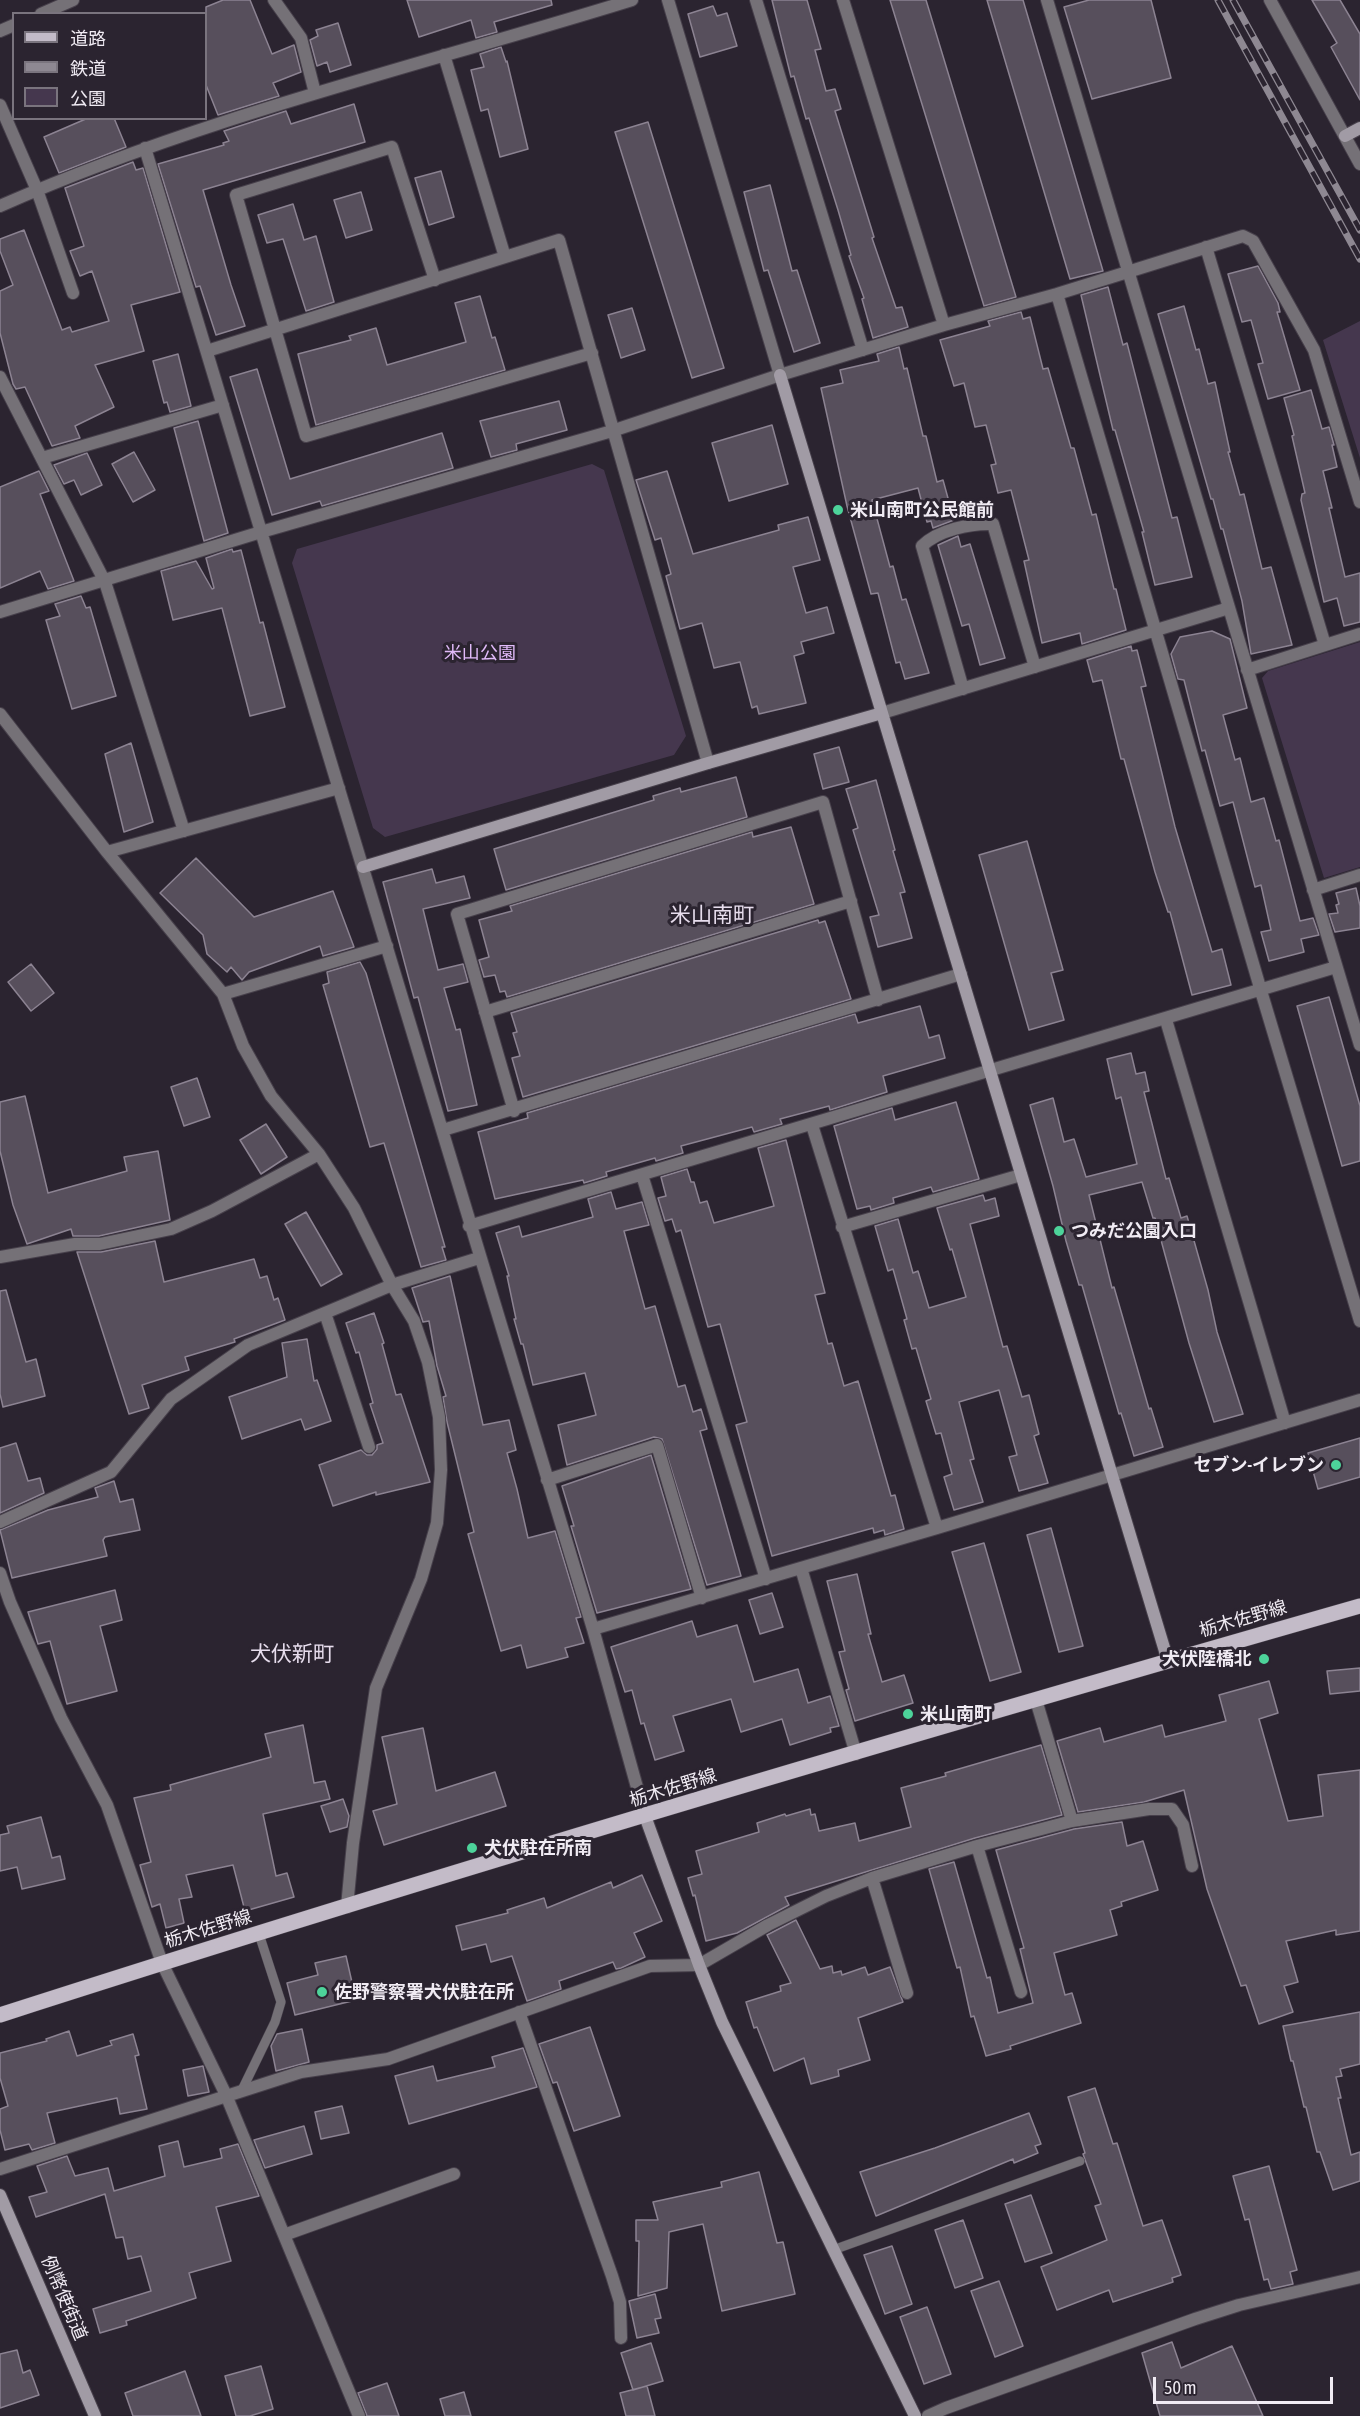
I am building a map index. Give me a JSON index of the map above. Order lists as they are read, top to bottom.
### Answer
{
  "streets": {
    "main road": ["栃木佐野線"],
    "street": ["例幣使街道"]
  },
  "districts": ["米山南町", "犬伏新町"],
  "parks": ["米山公園"],
  "places": [
    "米山南町公民館前",
    "つみだ公園入口",
    "セブン-イレブン",
    "犬伏陸橋北",
    "米山南町",
    "犬伏駐在所南",
    "佐野警察署犬伏駐在所"
  ],
  "legend": ["道路", "鉄道", "公園"],
  "scale_bar": "50 m"
}
